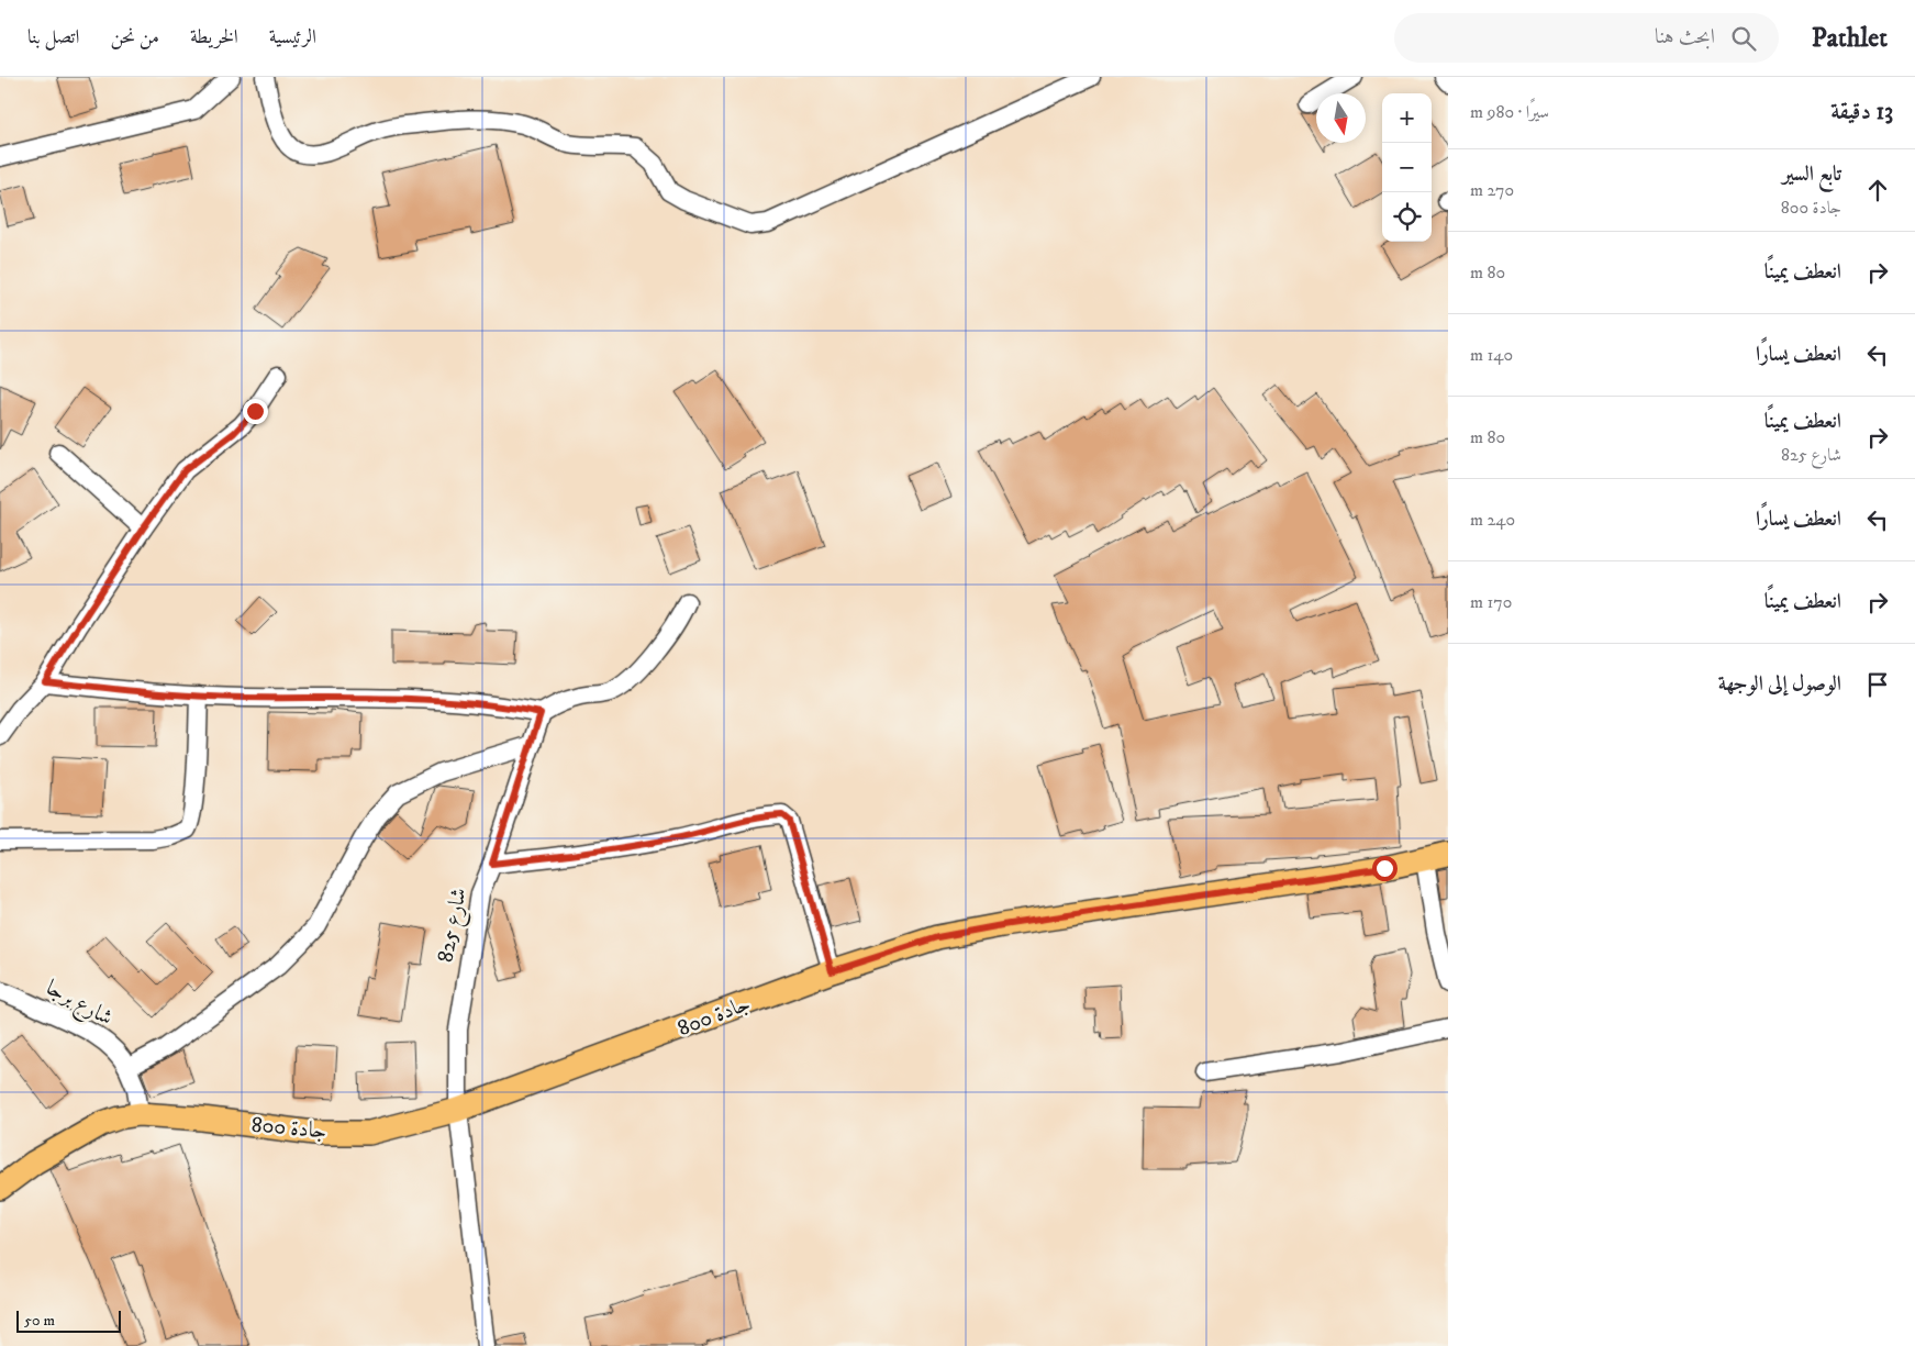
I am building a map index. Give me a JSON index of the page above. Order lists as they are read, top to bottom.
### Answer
{
  "streets": {
    "main road": ["جادة 800"],
    "street": ["شارع 825", "شارع برجا"]
  },
  "crossings": [
    ["شارع 825", "جادة 800"]
  ],
  "scale_bar": "50 m",
  "north": "bottom",
  "page": {
    "header": "Pathlet",
    "search": "ابحث هنا",
    "nav": [
      "الرئيسية",
      "الخريطة",
      "من نحن",
      "اتصل بنا"
    ],
    "heading": ["13 دقيقة", "سيرًا · 980 m"],
    "map_buttons": ["+", "−"],
    "list": [
      ["تابع السير", "جادة 800", "270 m"],
      ["انعطف يمينًا", "80 m"],
      ["انعطف يسارًا", "140 m"],
      ["انعطف يمينًا", "شارع 825", "80 m"],
      ["انعطف يسارًا", "240 m"],
      ["انعطف يمينًا", "170 m"],
      "الوصول إلى الوجهة"
    ],
    "scale": "50 m"
  }
}
